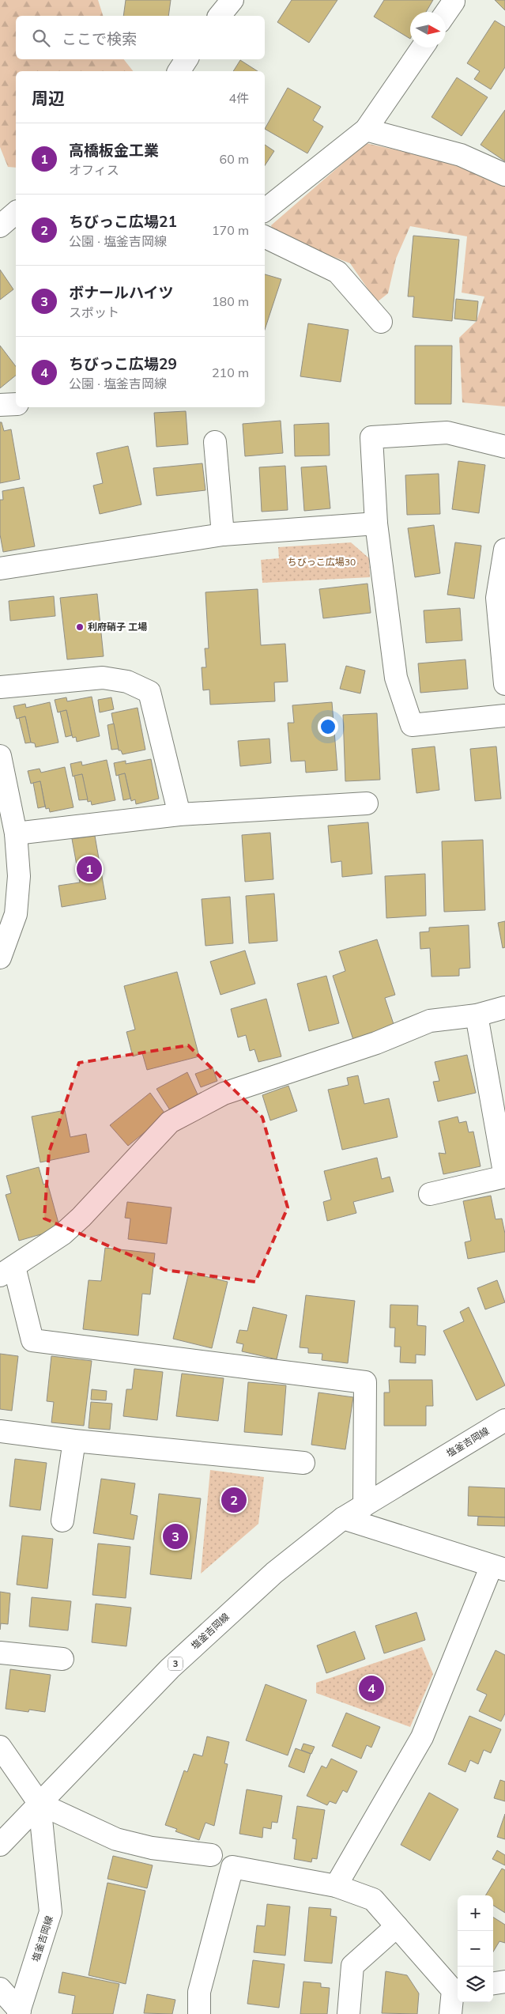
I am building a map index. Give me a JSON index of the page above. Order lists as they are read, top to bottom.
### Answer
{
  "streets": {
    "street": ["塩釜吉岡線", "3"]
  },
  "parks": ["ちびっこ広場30"],
  "places": ["利府硝子 工場"],
  "north": "right",
  "page": {
    "search": "ここで検索",
    "heading": ["周辺", "4件"],
    "list": [
      {
        "mark": "1",
        "name": "高橋板金工業",
        "note": "オフィス",
        "value": "60 m"
      },
      {
        "mark": "2",
        "name": "ちびっこ広場21",
        "note": "公園 · 塩釜吉岡線",
        "value": "170 m"
      },
      {
        "mark": "3",
        "name": "ボナールハイツ",
        "note": "スポット",
        "value": "180 m"
      },
      {
        "mark": "4",
        "name": "ちびっこ広場29",
        "note": "公園 · 塩釜吉岡線",
        "value": "210 m"
      }
    ],
    "pins": [
      "1",
      "2",
      "3",
      "4"
    ],
    "map_buttons": ["+", "−"]
  }
}
